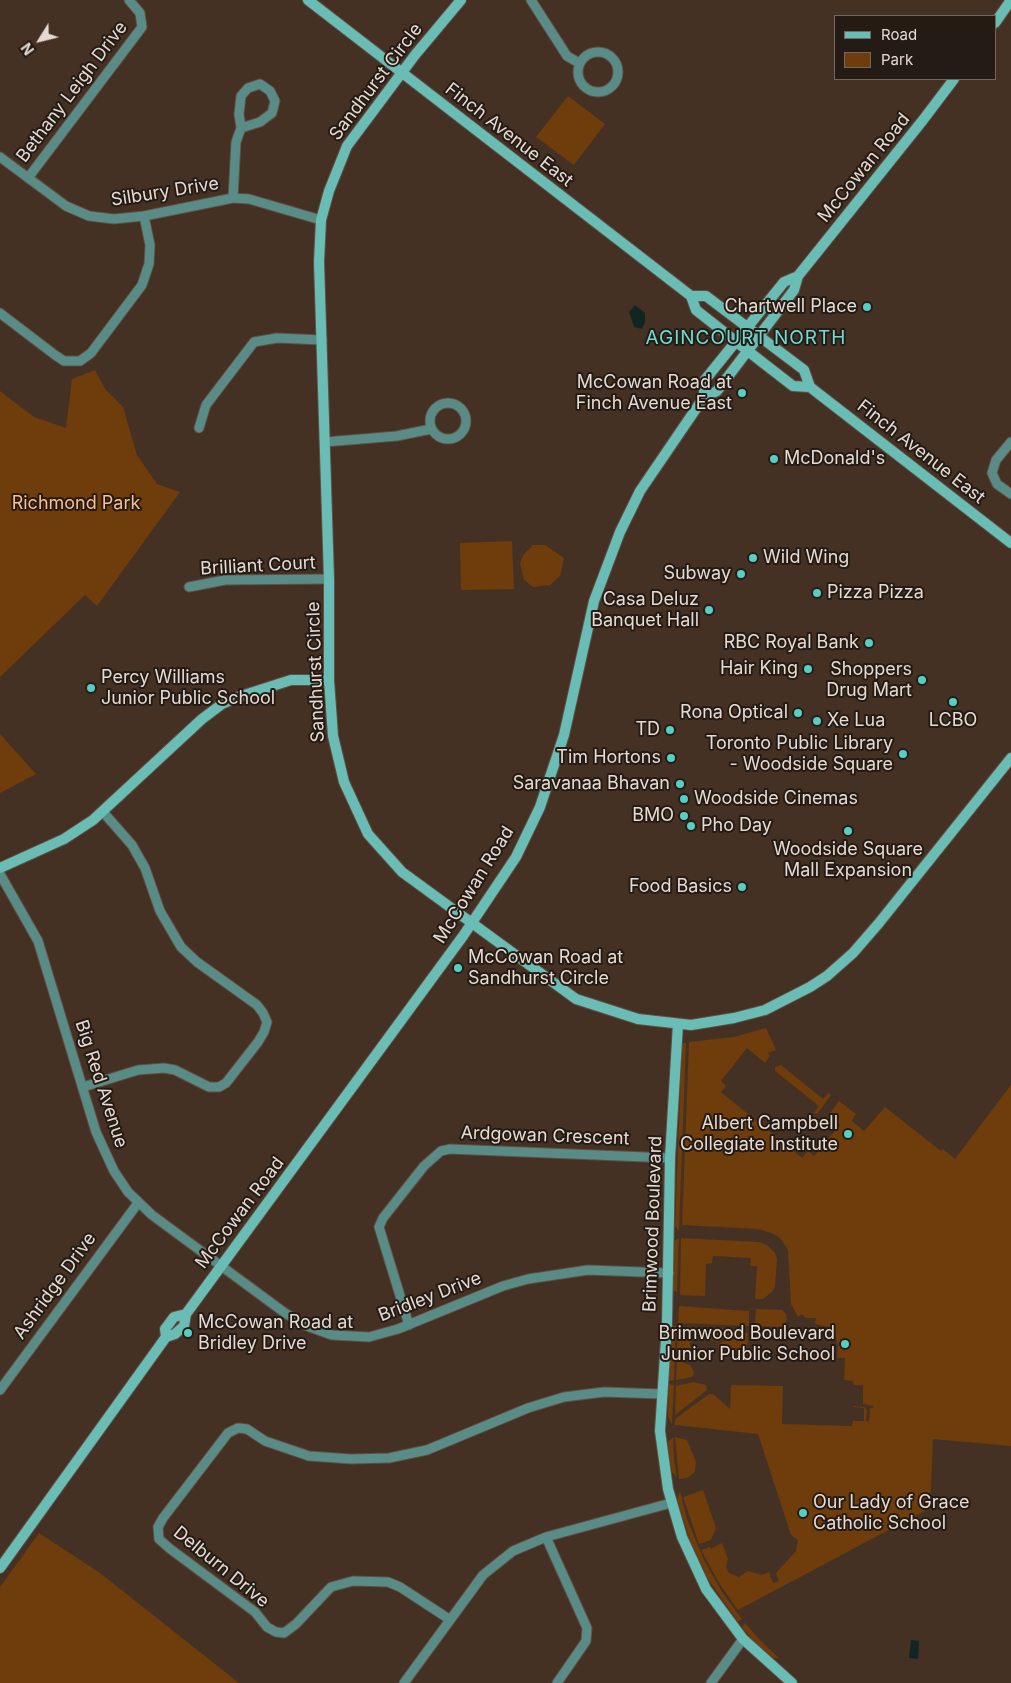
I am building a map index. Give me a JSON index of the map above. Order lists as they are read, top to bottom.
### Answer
{
  "streets": {
    "main road": [
      "Sandhurst Circle",
      "Finch Avenue East",
      "McCowan Road",
      "Brimwood Boulevard"
    ],
    "street": [
      "Bethany Leigh Drive",
      "Silbury Drive",
      "Brilliant Court",
      "Big Red Avenue",
      "Ardgowan Crescent",
      "Ashridge Drive",
      "Bridley Drive",
      "Delburn Drive"
    ]
  },
  "crossings": [
    ["Sandhurst Circle", "Finch Avenue East"],
    ["Sandhurst Circle", "McCowan Road"],
    ["Sandhurst Circle", "Silbury Drive"],
    ["Sandhurst Circle", "Brilliant Court"],
    ["Sandhurst Circle", "Brimwood Boulevard"],
    ["Bethany Leigh Drive", "Silbury Drive"],
    ["Finch Avenue East", "McCowan Road"],
    ["McCowan Road", "Big Red Avenue"],
    ["McCowan Road", "Bridley Drive"],
    ["Big Red Avenue", "Ashridge Drive"],
    ["Big Red Avenue", "Bridley Drive"],
    ["Ardgowan Crescent", "Brimwood Boulevard"],
    ["Ardgowan Crescent", "Bridley Drive"],
    ["Brimwood Boulevard", "Bridley Drive"],
    ["Brimwood Boulevard", "Delburn Drive"]
  ],
  "districts": ["AGINCOURT NORTH"],
  "parks": ["Richmond Park"],
  "places": [
    "Chartwell Place",
    "McCowan Road at Finch Avenue East",
    "McDonald's",
    "Wild Wing",
    "Subway",
    "Pizza Pizza",
    "Casa Deluz Banquet Hall",
    "RBC Royal Bank",
    "Hair King",
    "Shoppers Drug Mart",
    "Percy Williams Junior Public School",
    "LCBO",
    "Rona Optical",
    "Xe Lua",
    "TD",
    "Toronto Public Library - Woodside Square",
    "Tim Hortons",
    "Saravanaa Bhavan",
    "Woodside Cinemas",
    "BMO",
    "Pho Day",
    "Woodside Square Mall Expansion",
    "Food Basics",
    "McCowan Road at Sandhurst Circle",
    "Albert Campbell Collegiate Institute",
    "McCowan Road at Bridley Drive",
    "Brimwood Boulevard Junior Public School",
    "Our Lady of Grace Catholic School"
  ],
  "legend": ["Road", "Park"],
  "north": "bottom left"
}
